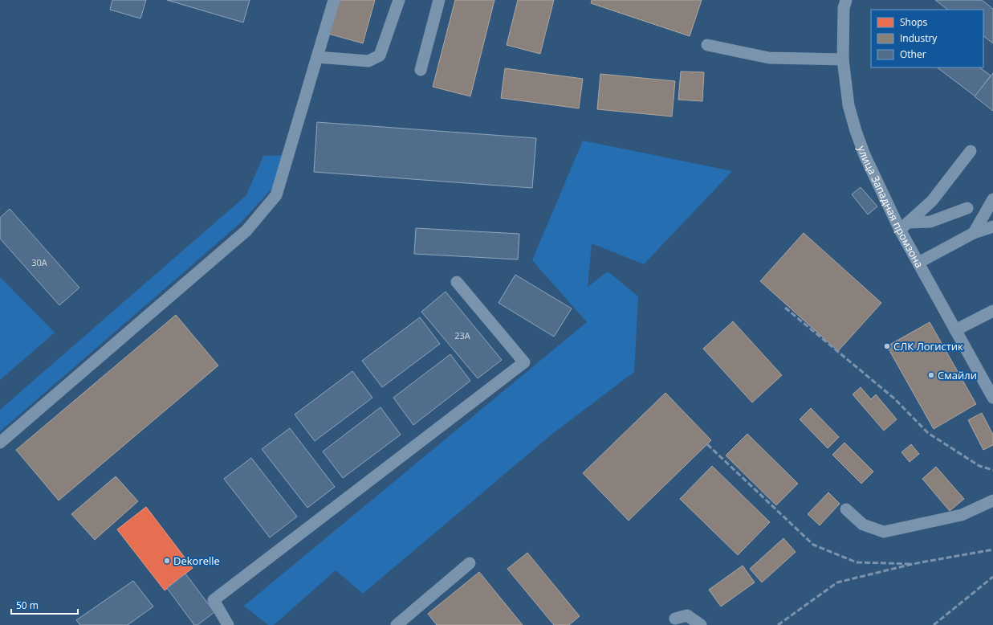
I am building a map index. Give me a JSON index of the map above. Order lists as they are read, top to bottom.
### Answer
{
  "streets": {
    "street": ["улица Западная промзона"]
  },
  "places": ["СЛК Логистик", "Смайли", "Dekorelle"],
  "house_numbers": ["30А", "23А"],
  "legend": ["Shops", "Industry", "Other"],
  "scale_bar": "50 m"
}
